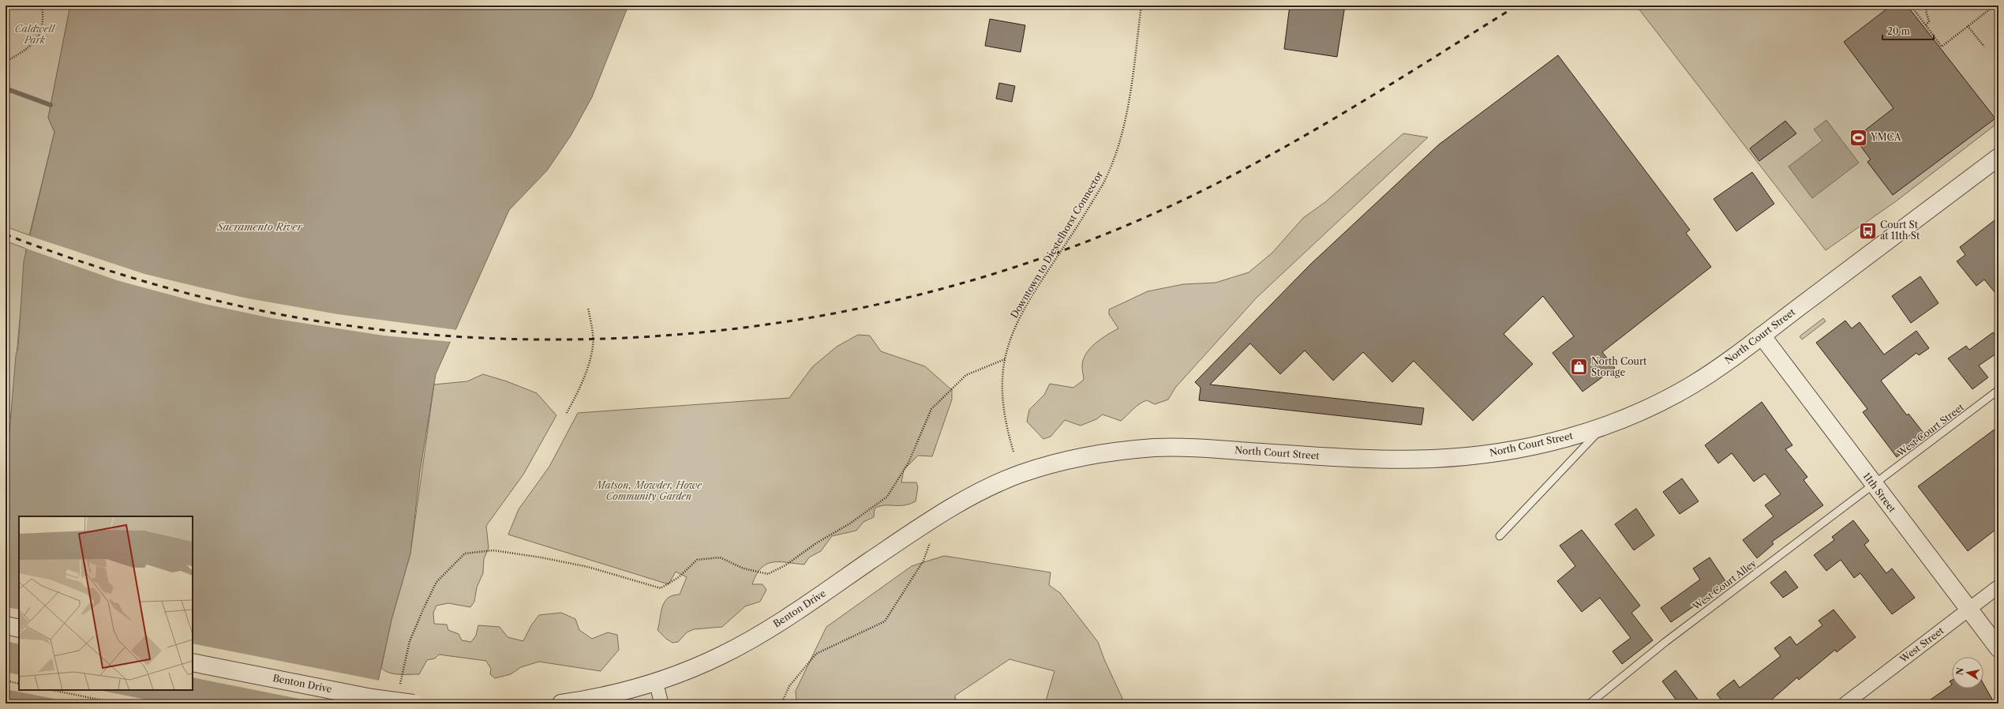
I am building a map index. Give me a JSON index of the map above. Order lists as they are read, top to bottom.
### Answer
{
  "streets": {
    "street": [
      "North Court Street",
      "11th Street",
      "Benton Drive",
      "West Street"
    ],
    "lane": ["West Court Street", "West Court Alley"],
    "path": ["Downtown to Diestelhorst Connector"]
  },
  "crossings": [
    ["North Court Street", "11th Street"],
    ["North Court Street", "Benton Drive"],
    ["West Court Street", "11th Street"],
    ["West Court Street", "West Court Alley"],
    ["11th Street", "West Court Alley"],
    ["11th Street", "West Street"]
  ],
  "water": ["Sacramento River"],
  "parks": ["Caldwell Park", "Matson, Mowder, Howe Community Garden"],
  "places": {
    "sports": ["YMCA"],
    "bus stop": ["Court St at 11th St"],
    "shop": ["North Court Storage"]
  },
  "scale_bar": "20 m",
  "north": "left"
}
